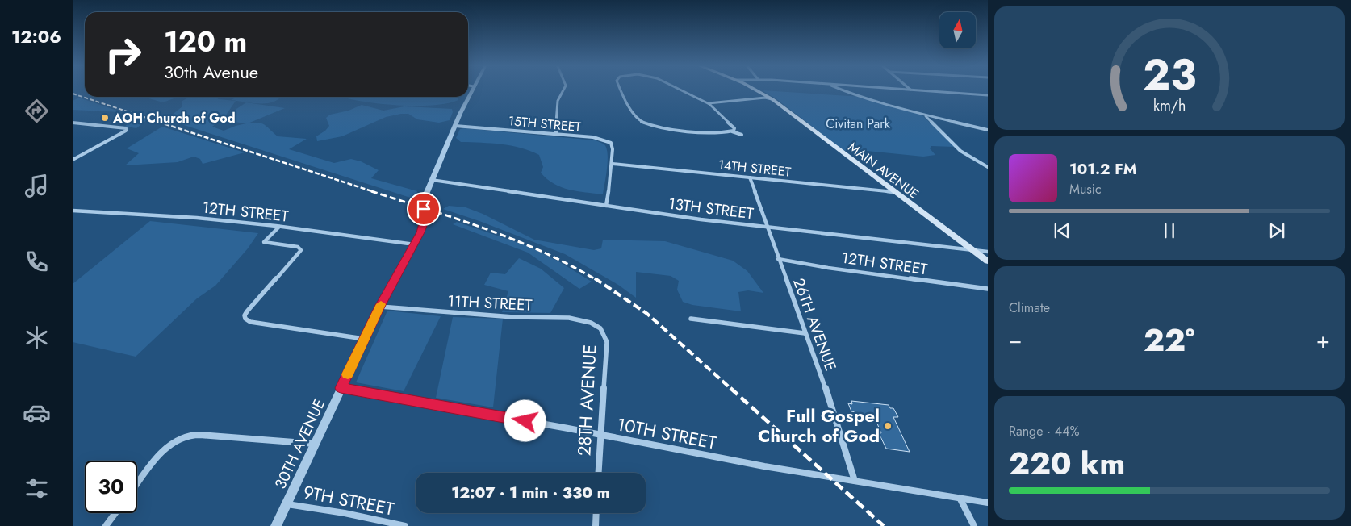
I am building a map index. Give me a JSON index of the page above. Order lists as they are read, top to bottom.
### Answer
{
  "streets": {
    "main road": ["MAIN AVENUE"],
    "street": [
      "15TH STREET",
      "14TH STREET",
      "13TH STREET",
      "12TH STREET",
      "11TH STREET",
      "26TH AVENUE",
      "28TH AVENUE",
      "10TH STREET",
      "30TH AVENUE",
      "9TH STREET"
    ]
  },
  "crossings": [
    ["15TH STREET", "14TH STREET"],
    ["15TH STREET", "30TH AVENUE"],
    ["14TH STREET", "MAIN AVENUE"],
    ["14TH STREET", "26TH AVENUE"],
    ["MAIN AVENUE", "13TH STREET"],
    ["13TH STREET", "26TH AVENUE"],
    ["13TH STREET", "30TH AVENUE"],
    ["12TH STREET", "26TH AVENUE"],
    ["12TH STREET", "30TH AVENUE"],
    ["11TH STREET", "28TH AVENUE"],
    ["11TH STREET", "30TH AVENUE"],
    ["26TH AVENUE", "10TH STREET"],
    ["28TH AVENUE", "10TH STREET"],
    ["10TH STREET", "30TH AVENUE"],
    ["30TH AVENUE", "9TH STREET"]
  ],
  "parks": ["Civitan Park"],
  "places": ["AOH Church of God", "Full Gospel Church of God"],
  "north": "top",
  "page": {
    "tabs": "12:06",
    "turn": ["120 m", "30th Avenue"],
    "song": ["101.2 FM", "Music"],
    "tile": [
      "Climate",
      ["Range · 44%", "220 km"]
    ],
    "heat": ["−", "22°", "+"],
    "limit": "30",
    "trip": "12:07 · 1 min · 330 m",
    "gauge": ["23", "km/h"]
  }
}
